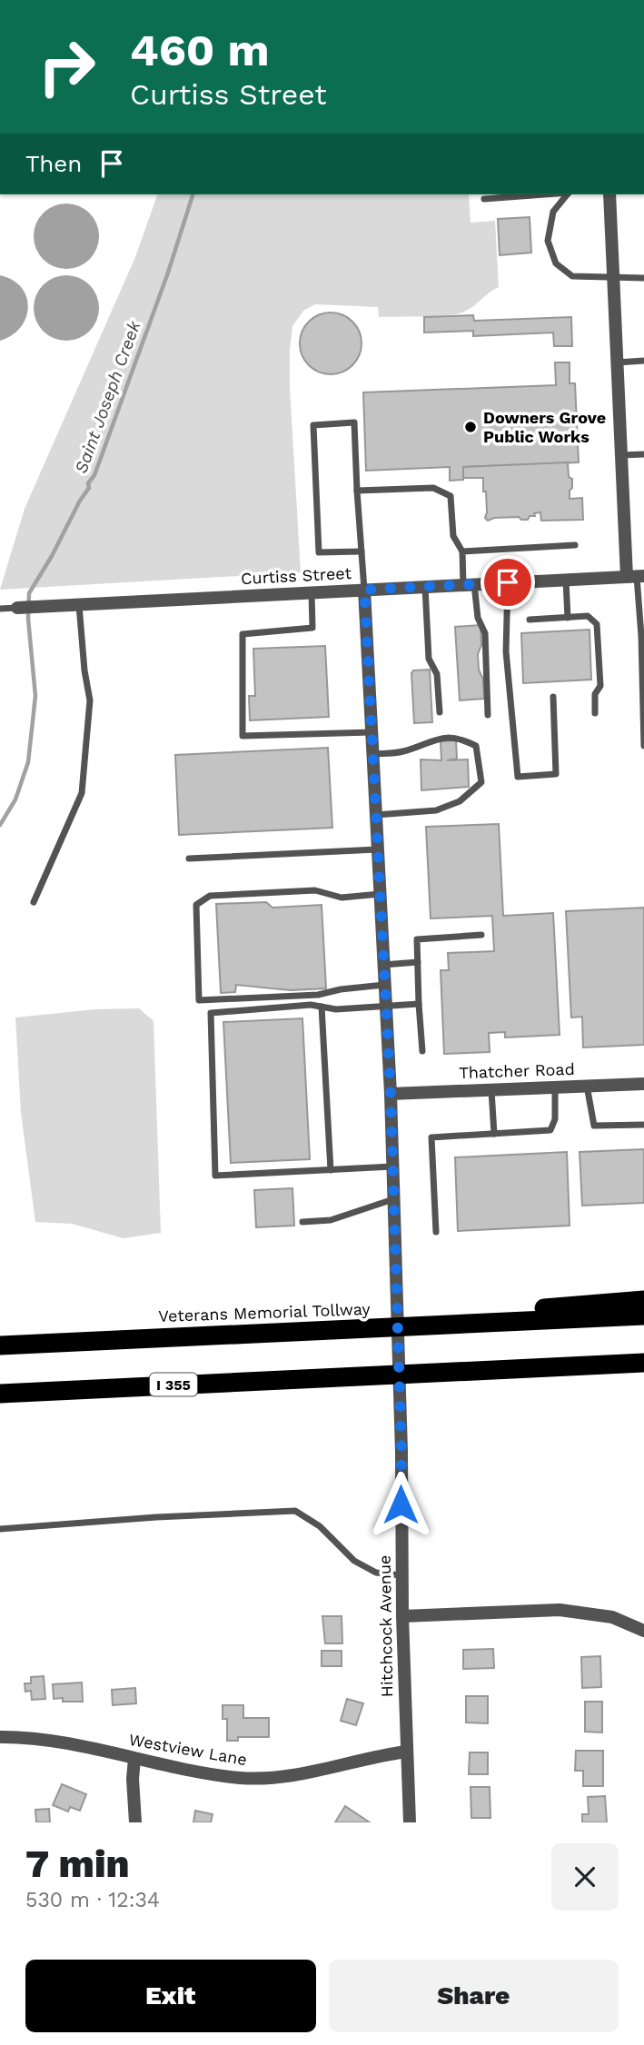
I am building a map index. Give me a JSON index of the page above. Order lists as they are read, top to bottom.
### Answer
{
  "streets": {
    "highway": ["Veterans Memorial Tollway", "I 355"],
    "street": [
      "Curtiss Street",
      "Thatcher Road",
      "Hitchcock Avenue",
      "Westview Lane"
    ]
  },
  "crossings": [
    ["Curtiss Street", "Hitchcock Avenue"],
    ["Thatcher Road", "Hitchcock Avenue"],
    ["Hitchcock Avenue", "Westview Lane"]
  ],
  "water": ["Saint Joseph Creek"],
  "places": ["Downers Grove Public Works"],
  "page": {
    "turn": ["460 m", "Curtiss Street"],
    "then": "Then",
    "heading": ["7 min", "530 m · 12:34"],
    "buttons": ["Exit", "Share"]
  }
}
